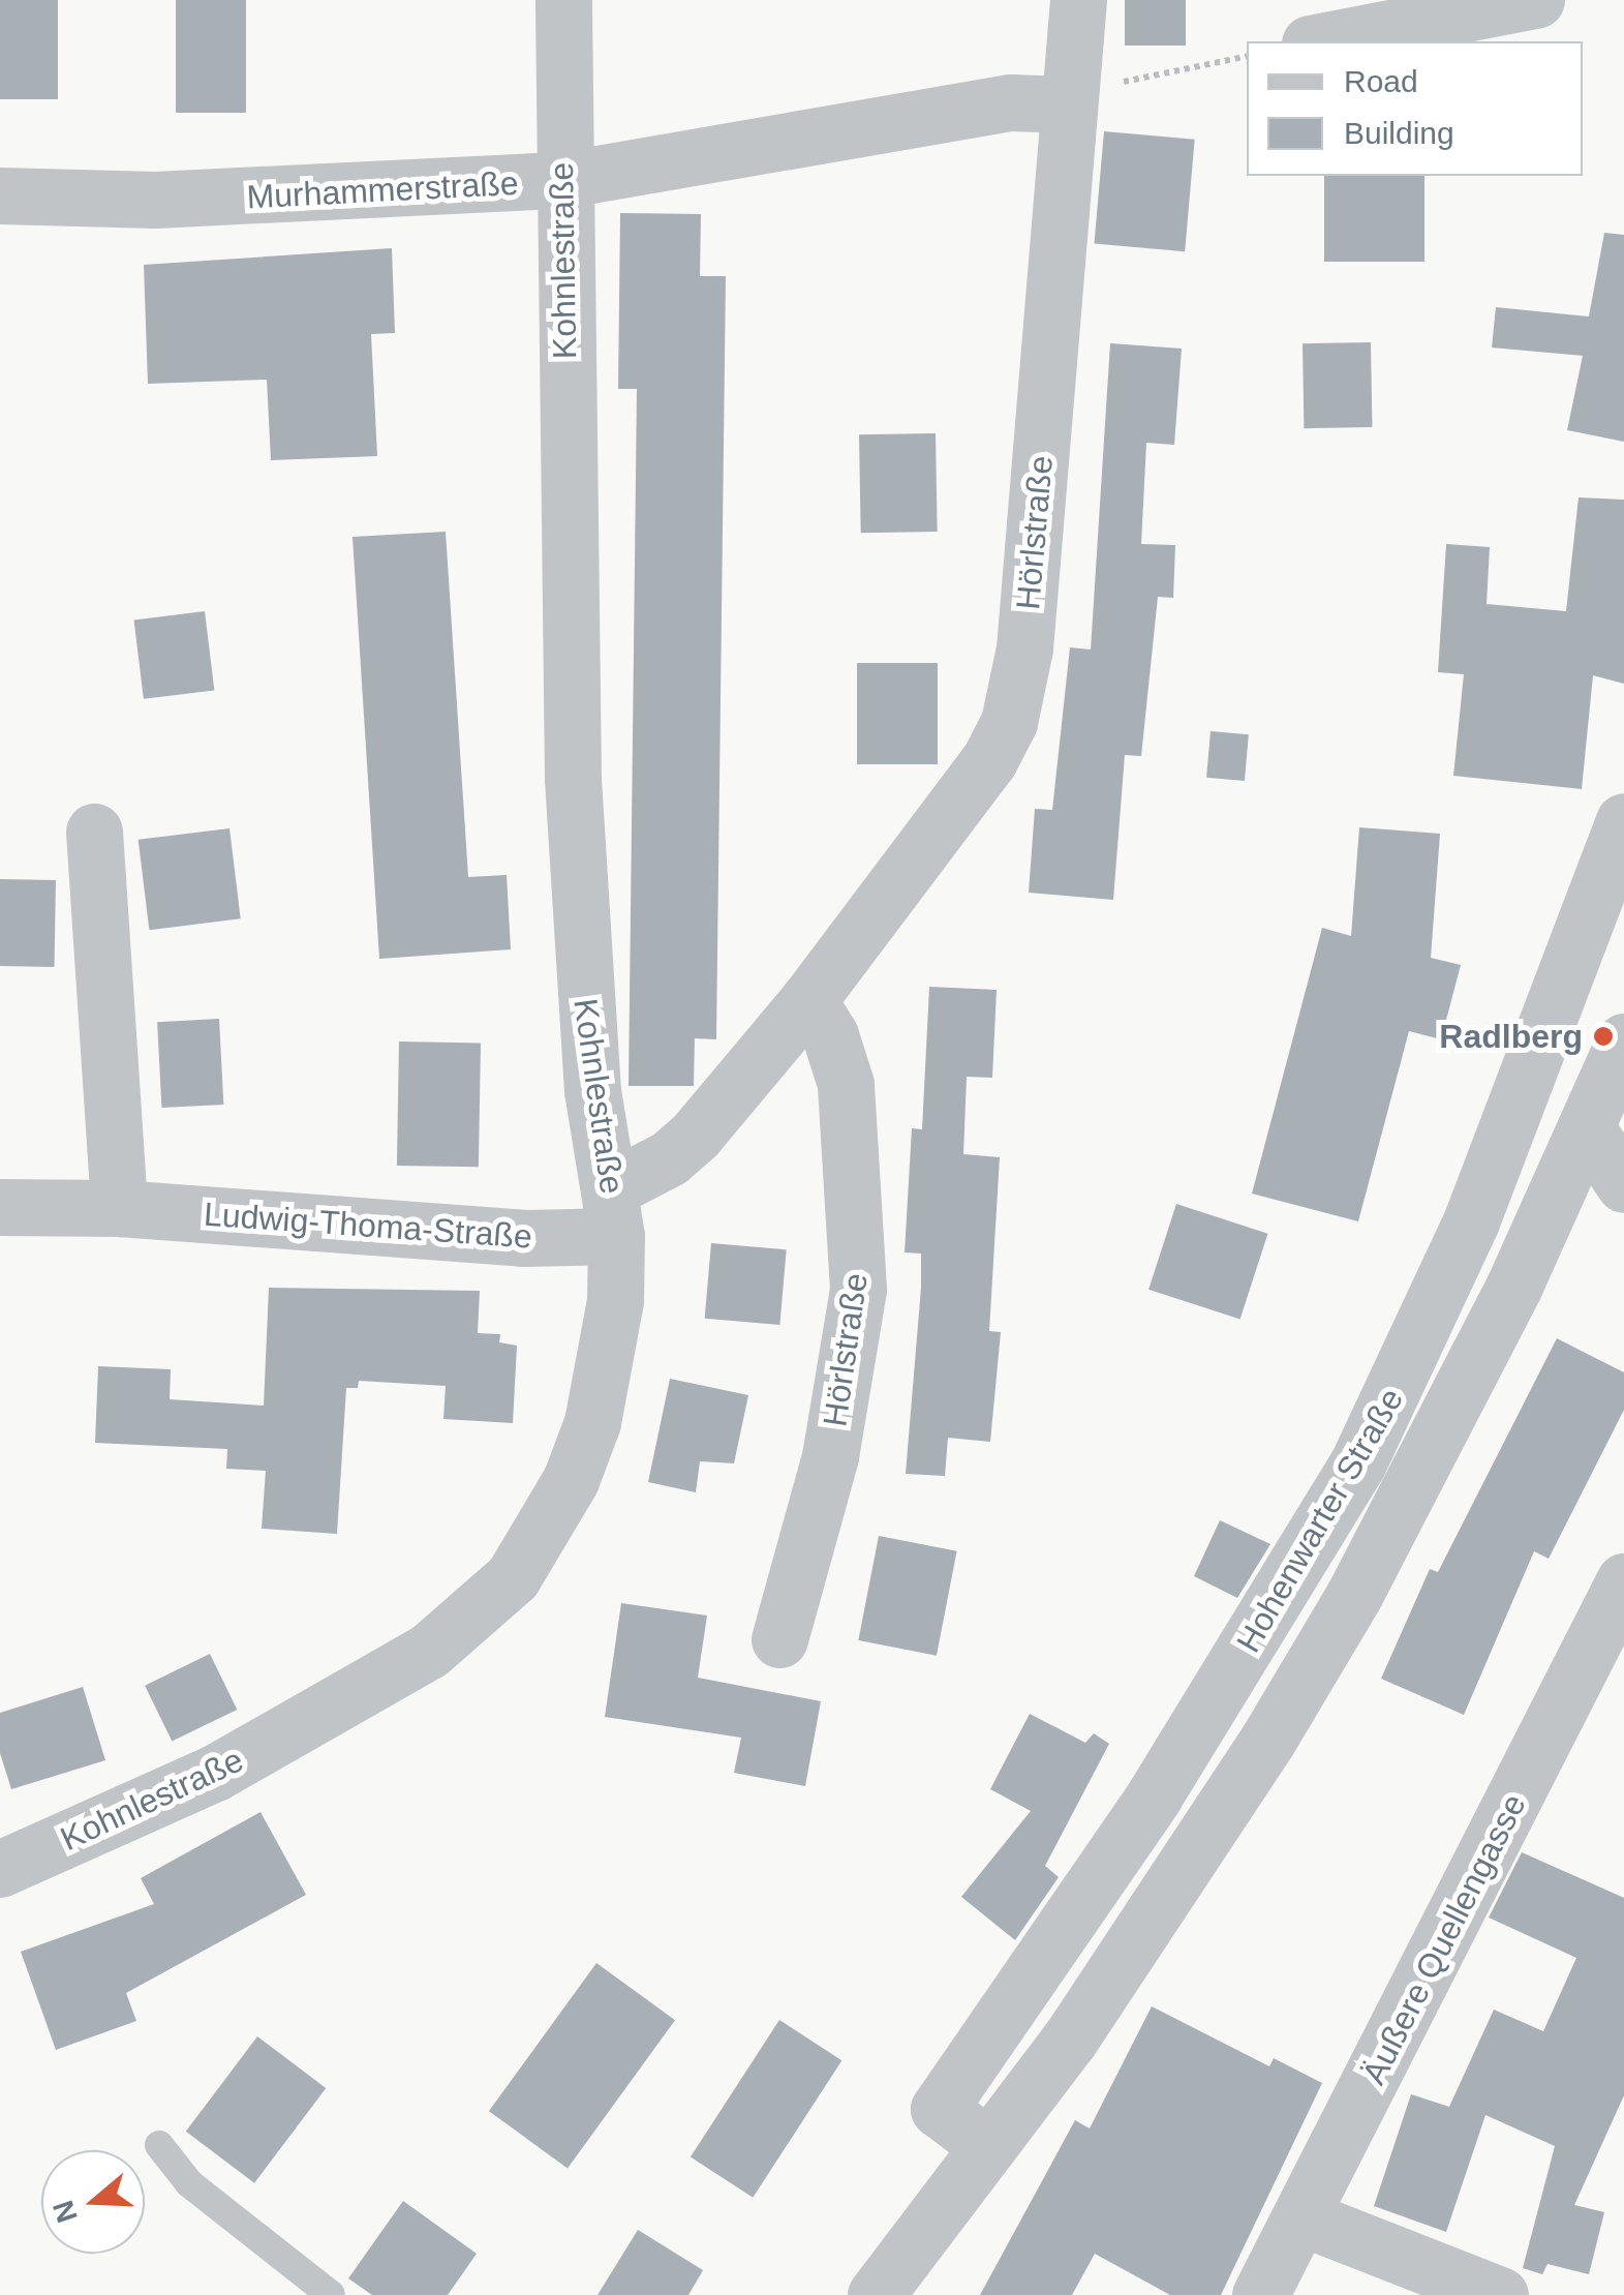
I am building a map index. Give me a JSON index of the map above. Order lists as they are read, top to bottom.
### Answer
{
  "streets": {
    "street": [
      "Murhammerstraße",
      "Kohnlestraße",
      "Hörlstraße",
      "Ludwig-Thoma-Straße",
      "Hohenwarter Straße",
      "Äußere Quellengasse"
    ]
  },
  "crossings": [
    ["Murhammerstraße", "Kohnlestraße"],
    ["Murhammerstraße", "Hörlstraße"],
    ["Kohnlestraße", "Hörlstraße"],
    ["Kohnlestraße", "Ludwig-Thoma-Straße"],
    ["Hörlstraße", "Ludwig-Thoma-Straße"]
  ],
  "places": ["Radlberg"],
  "legend": ["Road", "Building"],
  "north": "left"
}
